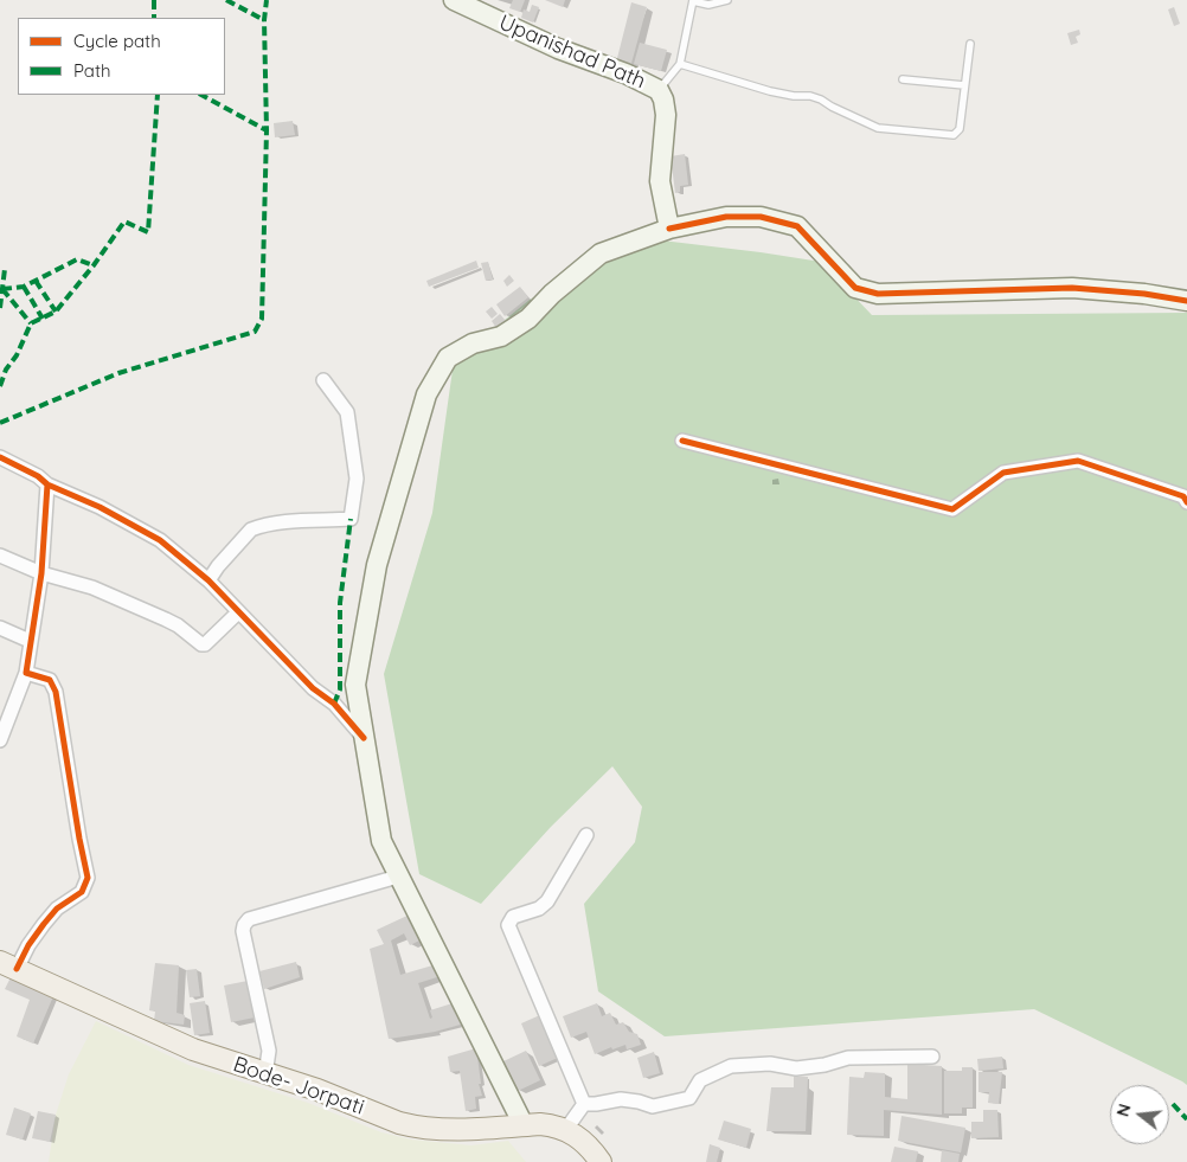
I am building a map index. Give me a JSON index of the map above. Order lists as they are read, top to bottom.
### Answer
{
  "streets": {
    "main road": ["Upanishad Path", "Bode- Jorpati"]
  },
  "legend": ["Cycle path", "Path"],
  "north": "left"
}
